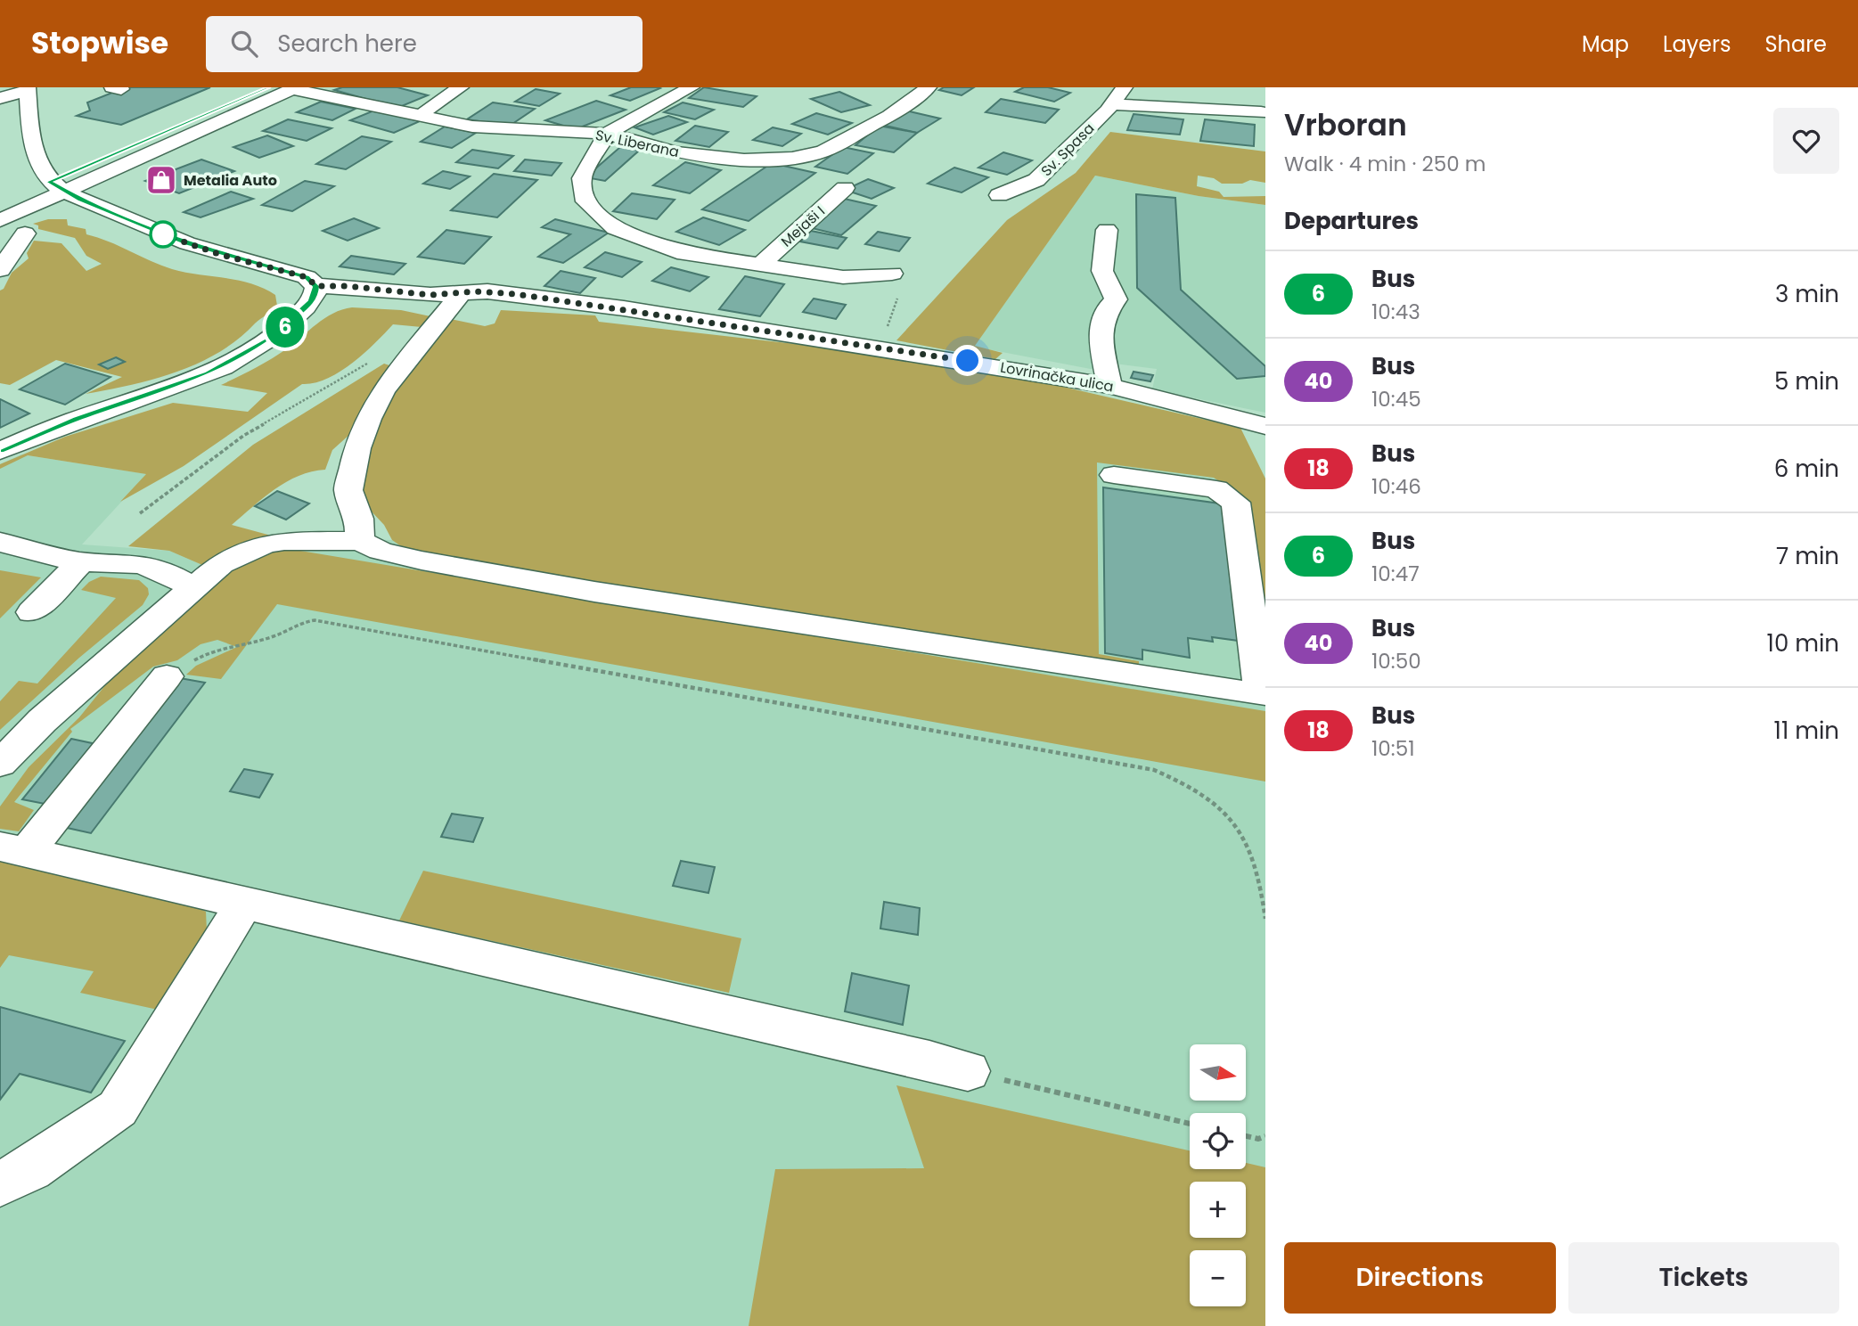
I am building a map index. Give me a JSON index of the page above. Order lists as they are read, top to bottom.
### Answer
{
  "streets": {
    "street": [
      "Sv. Liberana",
      "Sv. Spasa",
      "Mejaši I",
      "Lovrinačka ulica"
    ]
  },
  "places": {
    "shop": ["Metalia Auto"]
  },
  "lines": ["bus line 6"],
  "north": "right",
  "page": {
    "header": "Stopwise",
    "search": "Search here",
    "nav": ["Map", "Layers", "Share"],
    "on_map": "6",
    "heading": [
      ["Vrboran", "Walk · 4 min · 250 m"],
      "Departures"
    ],
    "list": [
      {
        "mark": "6",
        "name": "Bus",
        "note": "10:43",
        "value": "3 min"
      },
      {
        "mark": "40",
        "name": "Bus",
        "note": "10:45",
        "value": "5 min"
      },
      {
        "mark": "18",
        "name": "Bus",
        "note": "10:46",
        "value": "6 min"
      },
      {
        "mark": "6",
        "name": "Bus",
        "note": "10:47",
        "value": "7 min"
      },
      {
        "mark": "40",
        "name": "Bus",
        "note": "10:50",
        "value": "10 min"
      },
      {
        "mark": "18",
        "name": "Bus",
        "note": "10:51",
        "value": "11 min"
      }
    ],
    "map_buttons": ["+", "−"],
    "buttons": ["Directions", "Tickets"]
  }
}
